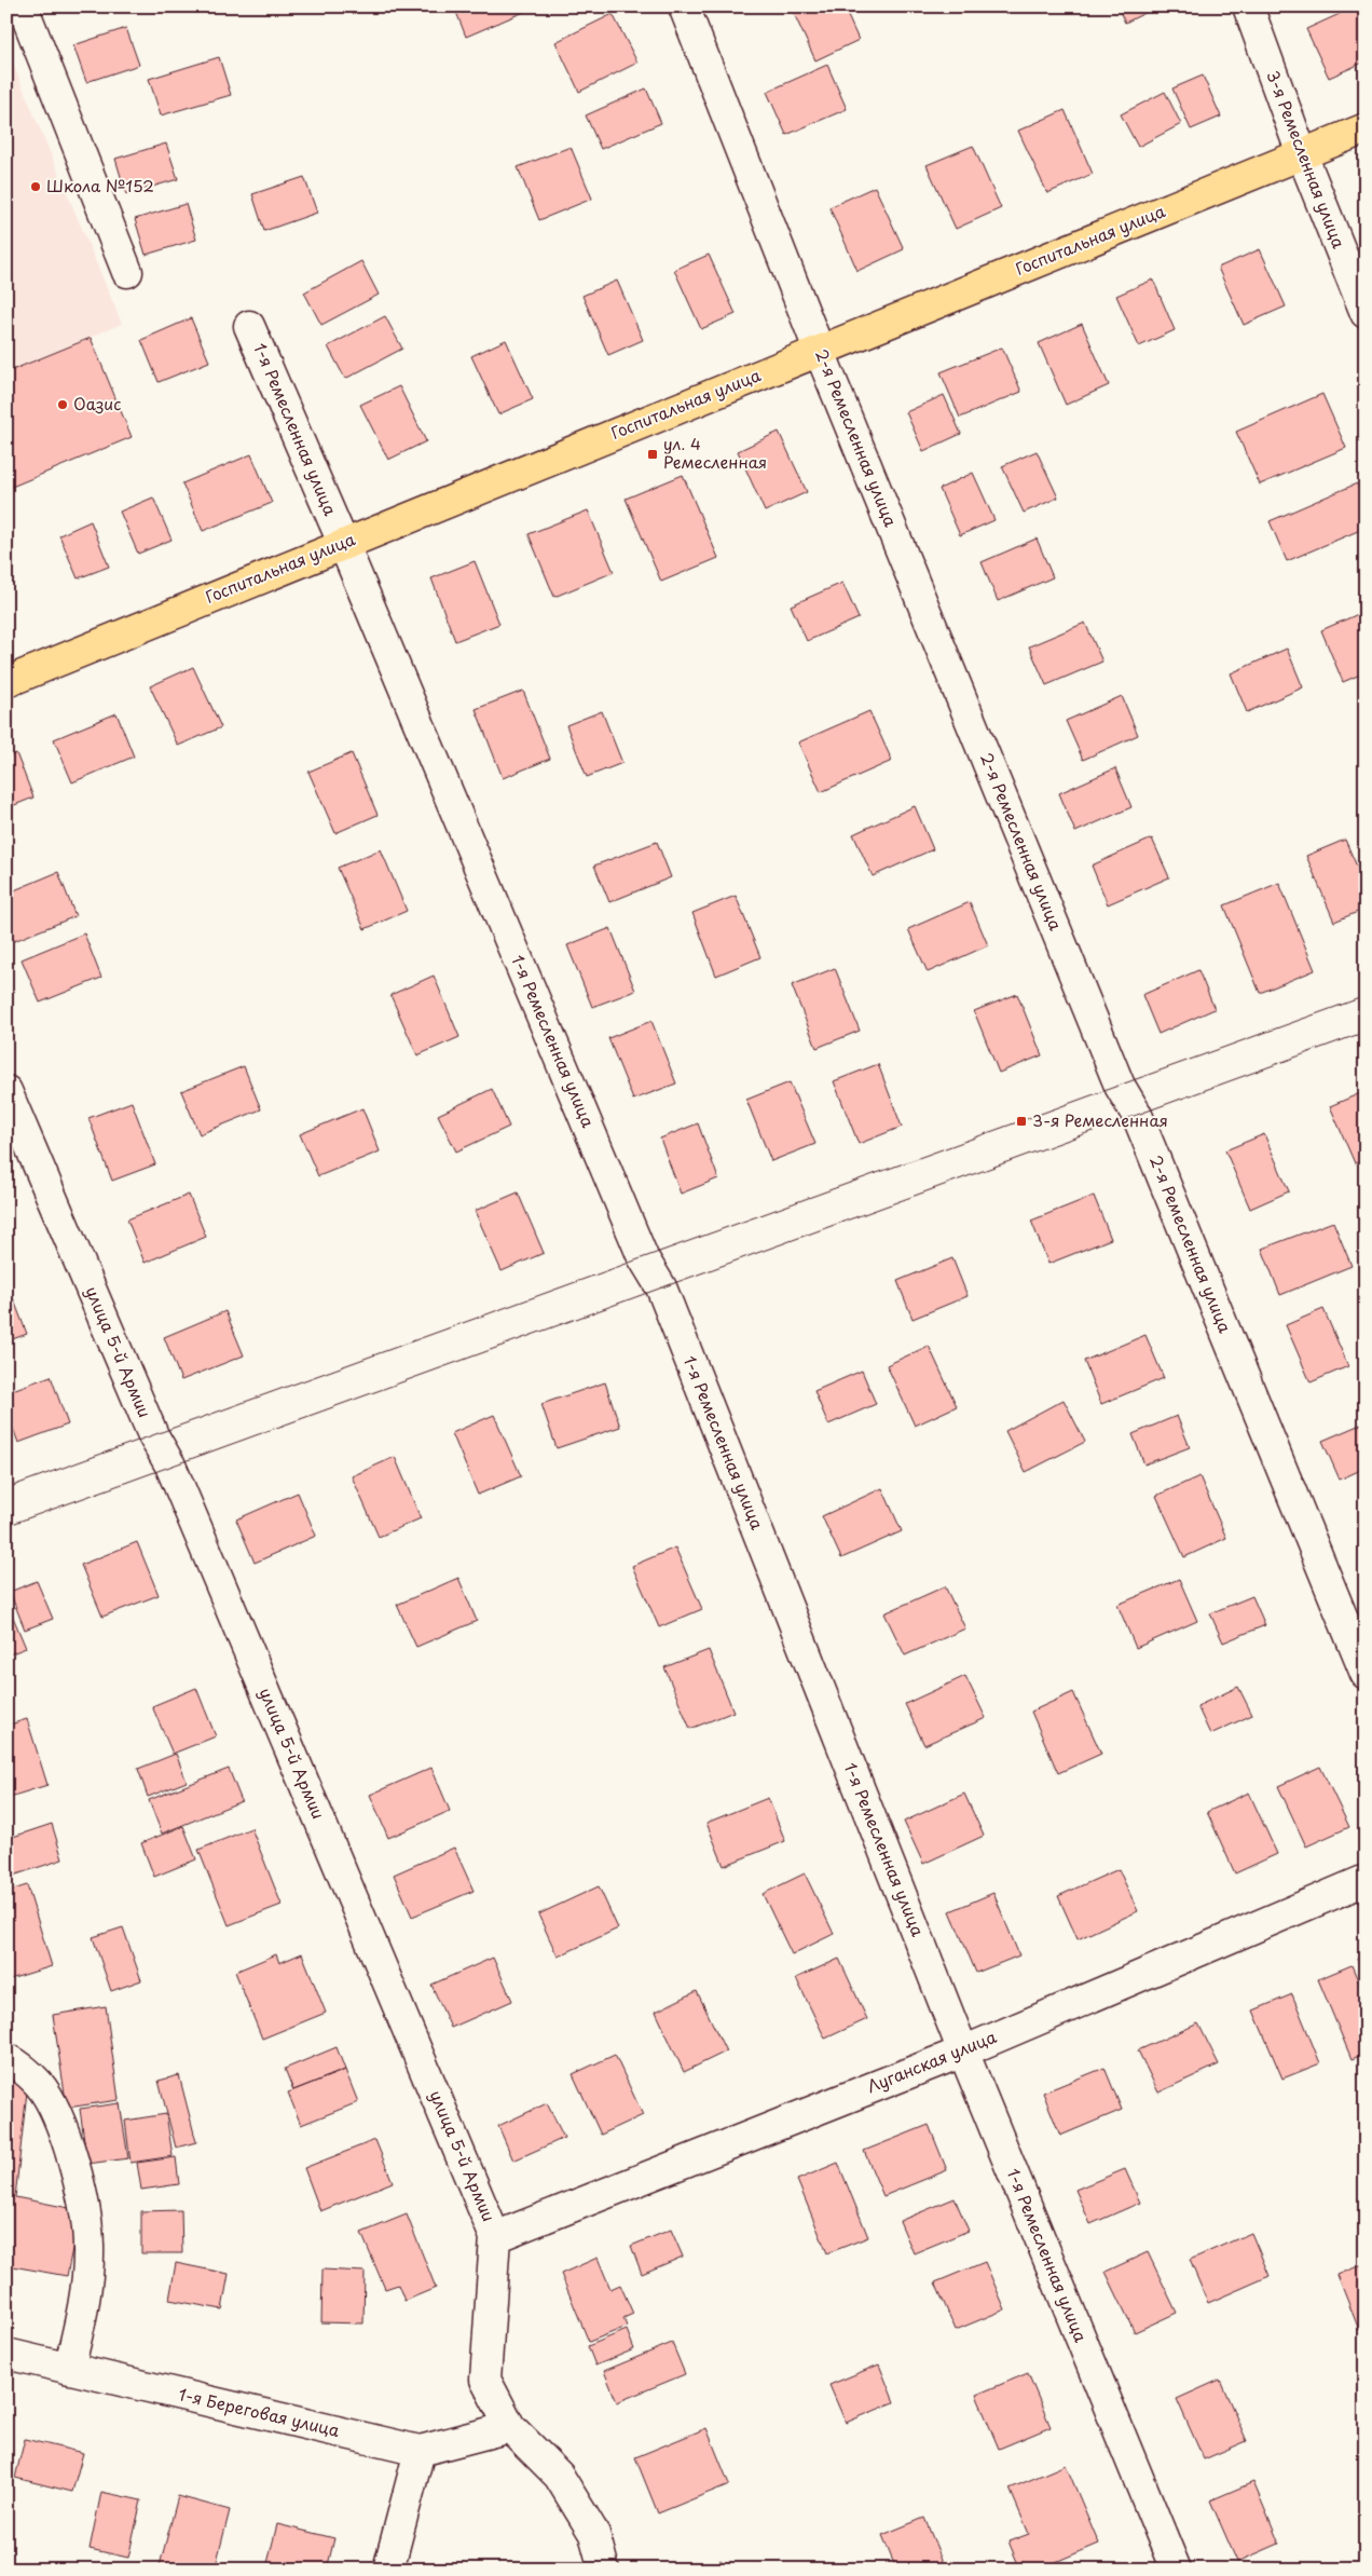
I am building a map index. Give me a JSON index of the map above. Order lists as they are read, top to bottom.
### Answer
{
  "streets": {
    "main road": ["Госпитальная улица"],
    "street": [
      "3-я Ремесленная улица",
      "1-я Ремесленная улица",
      "2-я Ремесленная улица",
      "улица 5-й Армии",
      "Луганская улица",
      "1-я Береговая улица"
    ]
  },
  "crossings": [
    ["3-я Ремесленная улица", "Госпитальная улица"],
    ["Госпитальная улица", "1-я Ремесленная улица"],
    ["Госпитальная улица", "2-я Ремесленная улица"],
    ["1-я Ремесленная улица", "Луганская улица"],
    ["улица 5-й Армии", "Луганская улица"],
    ["улица 5-й Армии", "1-я Береговая улица"]
  ],
  "places": {
    "other": ["Школа №152", "Оазис"],
    "transit": ["ул. 4 Ремесленная", "3-я Ремесленная"]
  }
}
